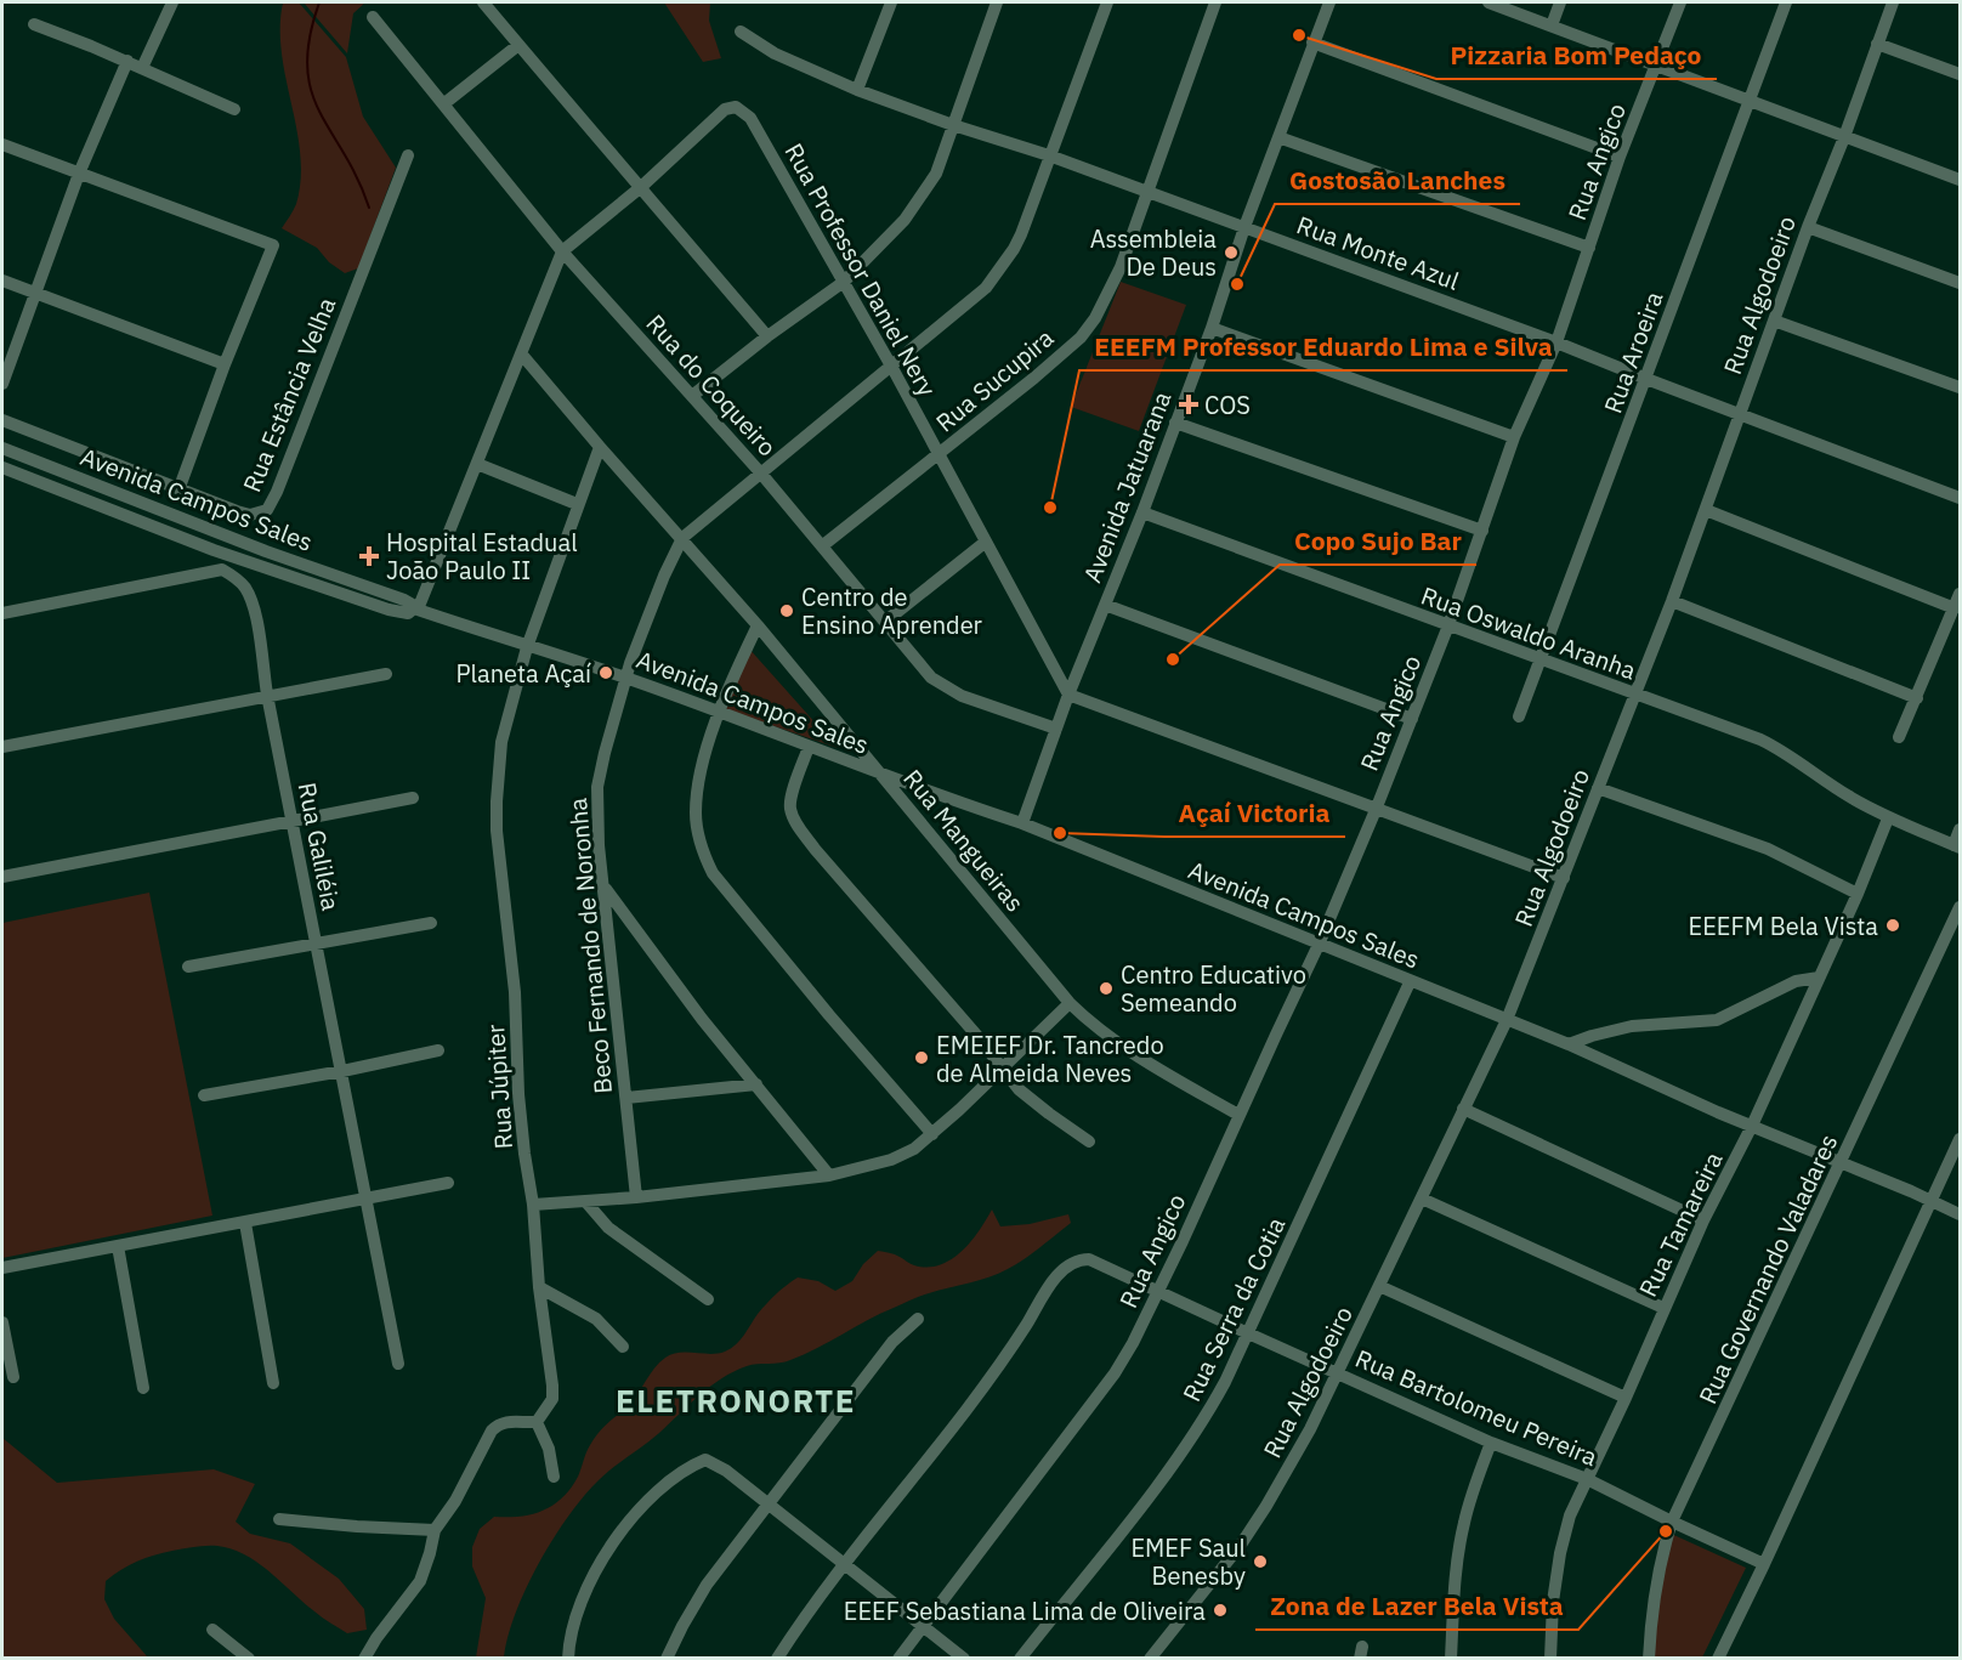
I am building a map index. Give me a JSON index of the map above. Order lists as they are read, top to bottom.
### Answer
{
  "streets": {
    "street": [
      "Rua Angico",
      "Rua Monte Azul",
      "Rua Professor Daniel Nery",
      "Rua Algodoeiro",
      "Rua Aroeira",
      "Rua Sucupira",
      "Rua do Coqueiro",
      "Rua Estância Velha",
      "Avenida Jatuarana",
      "Avenida Campos Sales",
      "Rua Oswaldo Aranha",
      "Rua Mangueiras",
      "Rua Galiléia",
      "Beco Fernando de Noronha",
      "Rua Júpiter",
      "Rua Tamareira",
      "Rua Governando Valadares",
      "Rua Serra da Cotia",
      "Rua Bartolomeu Pereira"
    ]
  },
  "crossings": [
    ["Rua Angico", "Rua Monte Azul"],
    ["Rua Angico", "Avenida Campos Sales"],
    ["Rua Angico", "Rua Oswaldo Aranha"],
    ["Rua Angico", "Rua Mangueiras"],
    ["Rua Angico", "Rua Bartolomeu Pereira"],
    ["Rua Monte Azul", "Rua Algodoeiro"],
    ["Rua Monte Azul", "Rua Aroeira"],
    ["Rua Monte Azul", "Rua Sucupira"],
    ["Rua Monte Azul", "Avenida Jatuarana"],
    ["Rua Monte Azul", "Beco Fernando de Noronha"],
    ["Rua Professor Daniel Nery", "Rua Sucupira"],
    ["Rua Professor Daniel Nery", "Avenida Jatuarana"],
    ["Rua Professor Daniel Nery", "Beco Fernando de Noronha"],
    ["Rua Algodoeiro", "Avenida Campos Sales"],
    ["Rua Algodoeiro", "Rua Oswaldo Aranha"],
    ["Rua Algodoeiro", "Rua Bartolomeu Pereira"],
    ["Rua Aroeira", "Rua Oswaldo Aranha"],
    ["Rua Sucupira", "Rua do Coqueiro"],
    ["Rua do Coqueiro", "Avenida Jatuarana"],
    ["Rua do Coqueiro", "Beco Fernando de Noronha"],
    ["Avenida Jatuarana", "Avenida Campos Sales"],
    ["Avenida Jatuarana", "Rua Oswaldo Aranha"],
    ["Avenida Campos Sales", "Rua Mangueiras"],
    ["Avenida Campos Sales", "Beco Fernando de Noronha"],
    ["Avenida Campos Sales", "Rua Júpiter"],
    ["Avenida Campos Sales", "Rua Tamareira"],
    ["Avenida Campos Sales", "Rua Governando Valadares"],
    ["Avenida Campos Sales", "Rua Serra da Cotia"],
    ["Rua Oswaldo Aranha", "Rua Tamareira"],
    ["Rua Mangueiras", "Beco Fernando de Noronha"],
    ["Rua Mangueiras", "Rua Júpiter"],
    ["Rua Tamareira", "Rua Bartolomeu Pereira"],
    ["Rua Governando Valadares", "Rua Bartolomeu Pereira"],
    ["Rua Serra da Cotia", "Rua Bartolomeu Pereira"]
  ],
  "districts": ["ELETRONORTE"],
  "places": {
    "other": [
      "Pizzaria Bom Pedaço",
      "Assembleia De Deus",
      "Gostosão Lanches",
      "EEEFM Professor Eduardo Lima e Silva",
      "Centro de Ensino Aprender",
      "Copo Sujo Bar",
      "Planeta Açaí",
      "Açaí Victoria",
      "EEEFM Bela Vista",
      "Centro Educativo Semeando",
      "EMEIEF Dr. Tancredo de Almeida Neves",
      "Zona de Lazer Bela Vista",
      "EMEF Saul Benesby",
      "EEEF Sebastiana Lima de Oliveira"
    ],
    "health": ["COS", "Hospital Estadual João Paulo II"]
  }
}
